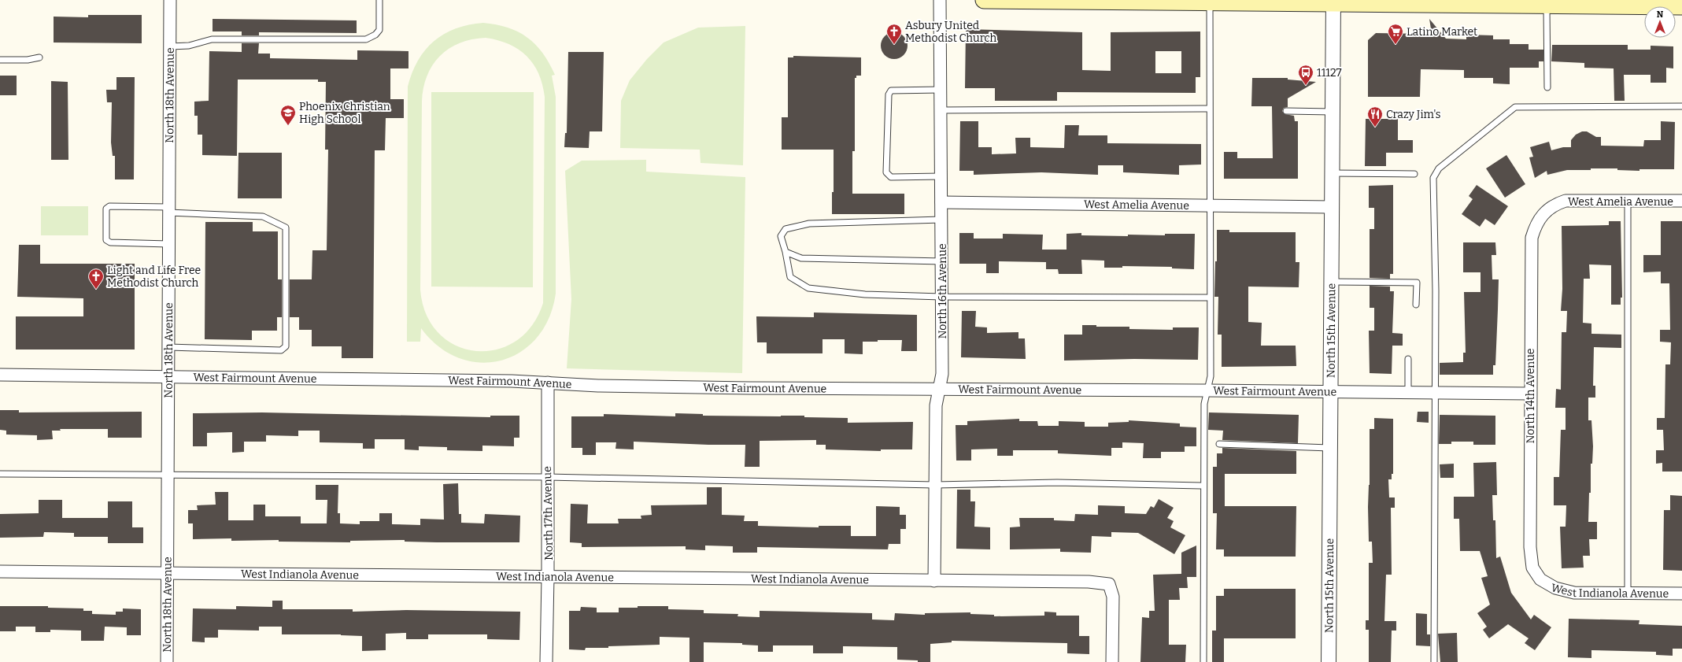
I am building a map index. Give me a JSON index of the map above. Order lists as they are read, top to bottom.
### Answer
{
  "streets": {
    "street": [
      "North 18th Avenue",
      "West Amelia Avenue",
      "North 16th Avenue",
      "North 15th Avenue",
      "West Fairmount Avenue",
      "North 14th Avenue",
      "North 17th Avenue",
      "West Indianola Avenue"
    ]
  },
  "crossings": [
    ["North 18th Avenue", "West Fairmount Avenue"],
    ["North 18th Avenue", "West Indianola Avenue"],
    ["West Amelia Avenue", "North 16th Avenue"],
    ["West Amelia Avenue", "North 15th Avenue"],
    ["West Amelia Avenue", "North 14th Avenue"],
    ["North 16th Avenue", "West Fairmount Avenue"],
    ["North 16th Avenue", "West Indianola Avenue"],
    ["North 15th Avenue", "West Fairmount Avenue"],
    ["West Fairmount Avenue", "North 14th Avenue"],
    ["West Fairmount Avenue", "North 17th Avenue"],
    ["North 14th Avenue", "West Indianola Avenue"],
    ["North 17th Avenue", "West Indianola Avenue"]
  ],
  "places": {
    "church": ["Asbury United Methodist Church", "Light and Life Free Methodist Church"],
    "supermarket": ["Latino Market"],
    "bus stop": ["11127"],
    "school or university": ["Phoenix Christian High School"],
    "restaurant": ["Crazy Jim's"]
  },
  "north": "top"
}
